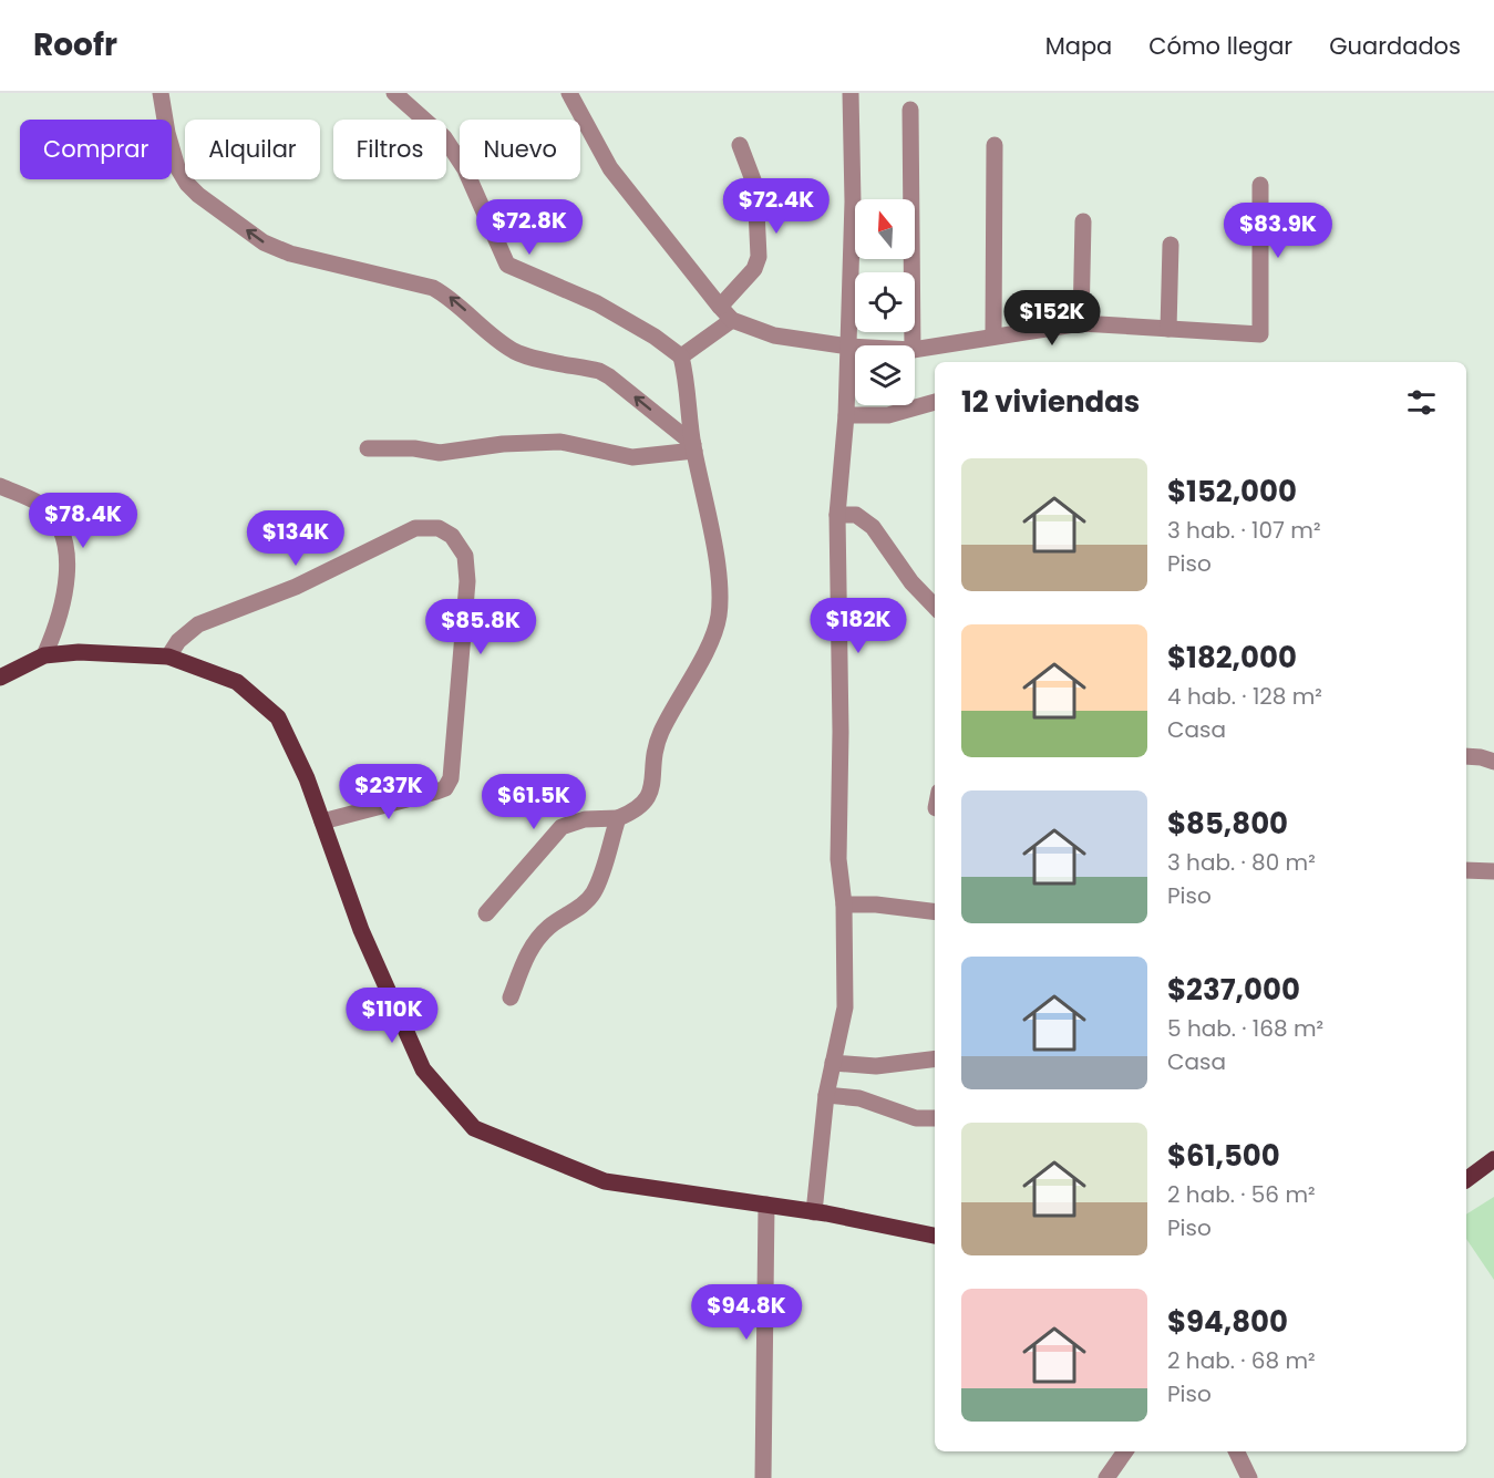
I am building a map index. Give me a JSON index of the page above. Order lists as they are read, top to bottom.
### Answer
{
  "north": "top",
  "page": {
    "header": "Roofr",
    "nav": ["Mapa", "Cómo llegar", "Guardados"],
    "chip": [
      "Comprar",
      "Alquilar",
      "Filtros",
      "Nuevo"
    ],
    "price": [
      "$72.4K",
      "$72.8K",
      "$83.9K",
      "$152K",
      "$78.4K",
      "$134K",
      "$182K",
      "$85.8K",
      "$237K",
      "$61.5K",
      "$110K",
      "$94.8K"
    ],
    "heading": "12 viviendas",
    "list": [
      {
        "name": "$152,000",
        "note": "3 hab. · 107 m² · Piso"
      },
      {
        "name": "$182,000",
        "note": "4 hab. · 128 m² · Casa"
      },
      {
        "name": "$85,800",
        "note": "3 hab. · 80 m² · Piso"
      },
      {
        "name": "$237,000",
        "note": "5 hab. · 168 m² · Casa"
      },
      {
        "name": "$61,500",
        "note": "2 hab. · 56 m² · Piso"
      },
      {
        "name": "$94,800",
        "note": "2 hab. · 68 m² · Piso"
      }
    ]
  }
}
